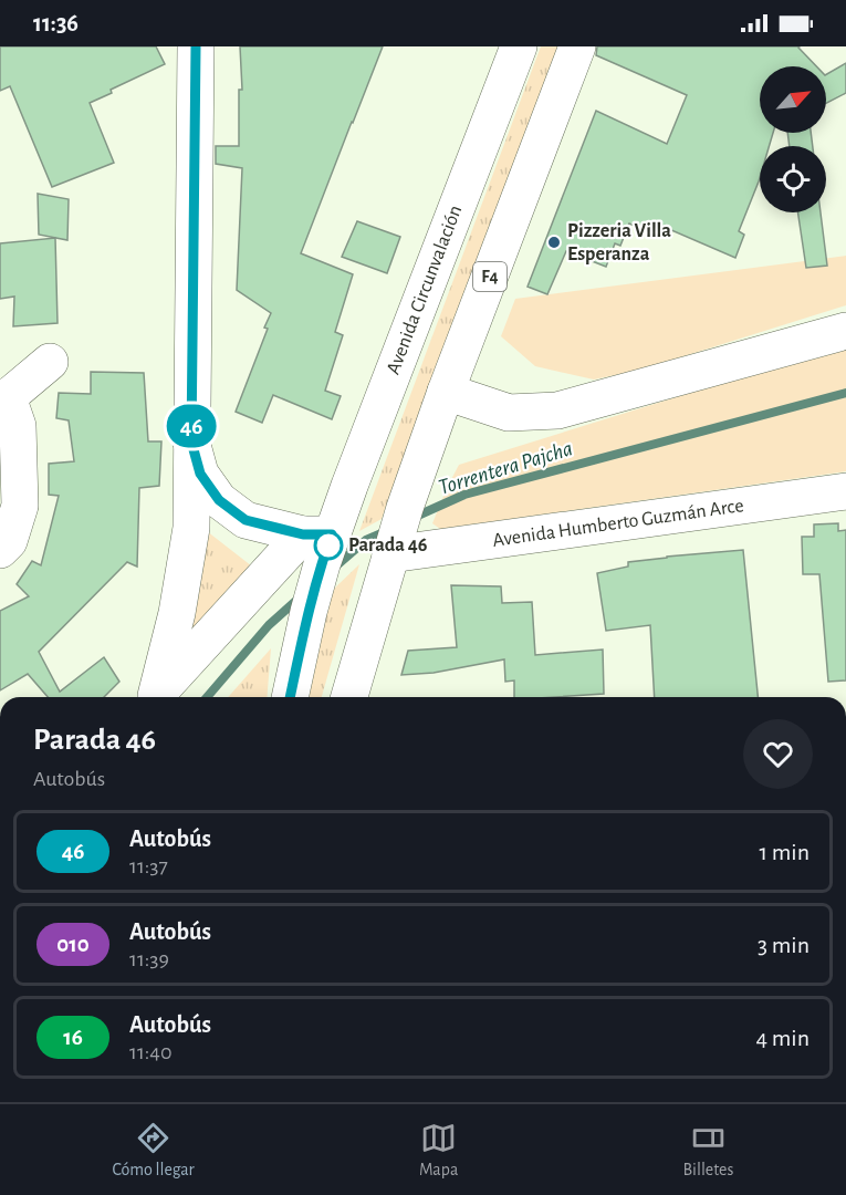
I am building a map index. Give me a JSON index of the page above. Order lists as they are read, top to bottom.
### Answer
{
  "streets": {
    "main road": ["F4", "Avenida Circunvalación", "Avenida Humberto Guzmán Arce"]
  },
  "crossings": [
    ["F4", "Avenida Humberto Guzmán Arce"]
  ],
  "water": ["Torrentera Pajcha"],
  "places": ["Pizzeria Villa Esperanza", "Parada 46"],
  "lines": ["bus line 46"],
  "north": "top right",
  "page": {
    "status": "11:36",
    "on_map": "46",
    "heading": ["Parada 46", "Autobús"],
    "list": [
      {
        "mark": "46",
        "name": "Autobús",
        "note": "11:37",
        "value": "1 min"
      },
      {
        "mark": "010",
        "name": "Autobús",
        "note": "11:39",
        "value": "3 min"
      },
      {
        "mark": "16",
        "name": "Autobús",
        "note": "11:40",
        "value": "4 min"
      }
    ],
    "tabs": ["Cómo llegar", "Mapa", "Billetes"]
  }
}
